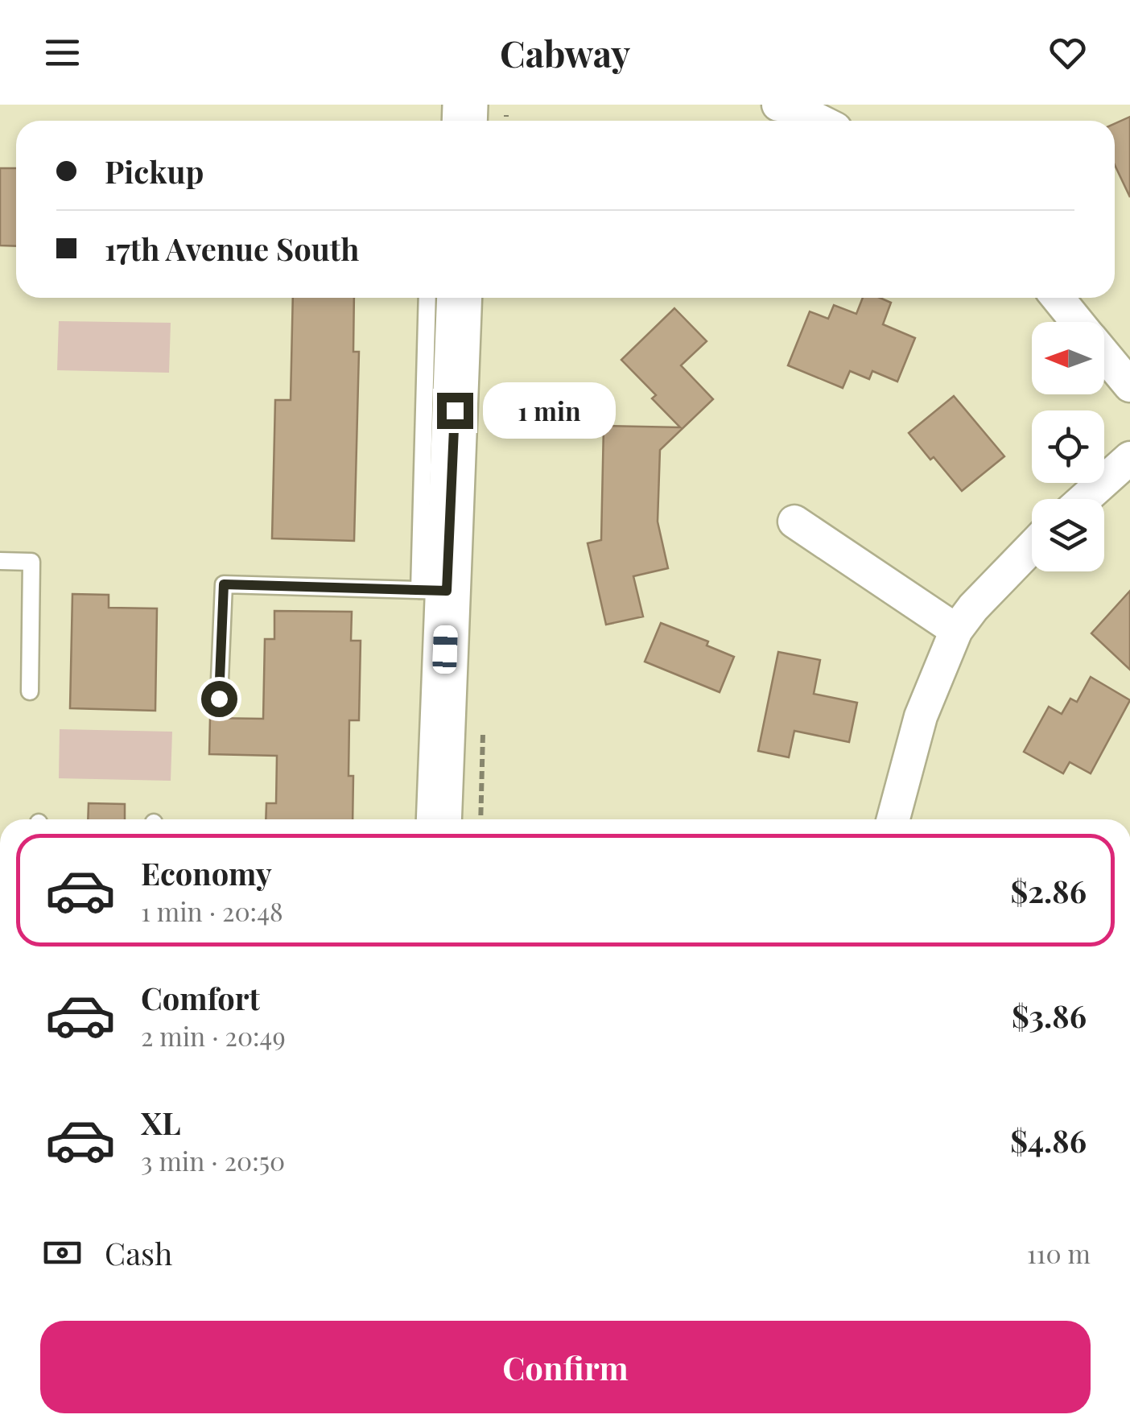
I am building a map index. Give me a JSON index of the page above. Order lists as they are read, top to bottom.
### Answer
{
  "north": "left",
  "page": {
    "header": "Cabway",
    "banner": ["Pickup", "17th Avenue South"],
    "bubble": "1 min",
    "list": [
      {
        "name": "Economy",
        "note": "1 min · 20:48",
        "value": "$2.86"
      },
      {
        "name": "Comfort",
        "note": "2 min · 20:49",
        "value": "$3.86"
      },
      {
        "name": "XL",
        "note": "3 min · 20:50",
        "value": "$4.86"
      }
    ],
    "pay": ["Cash", "110 m"],
    "buttons": "Confirm"
  }
}
